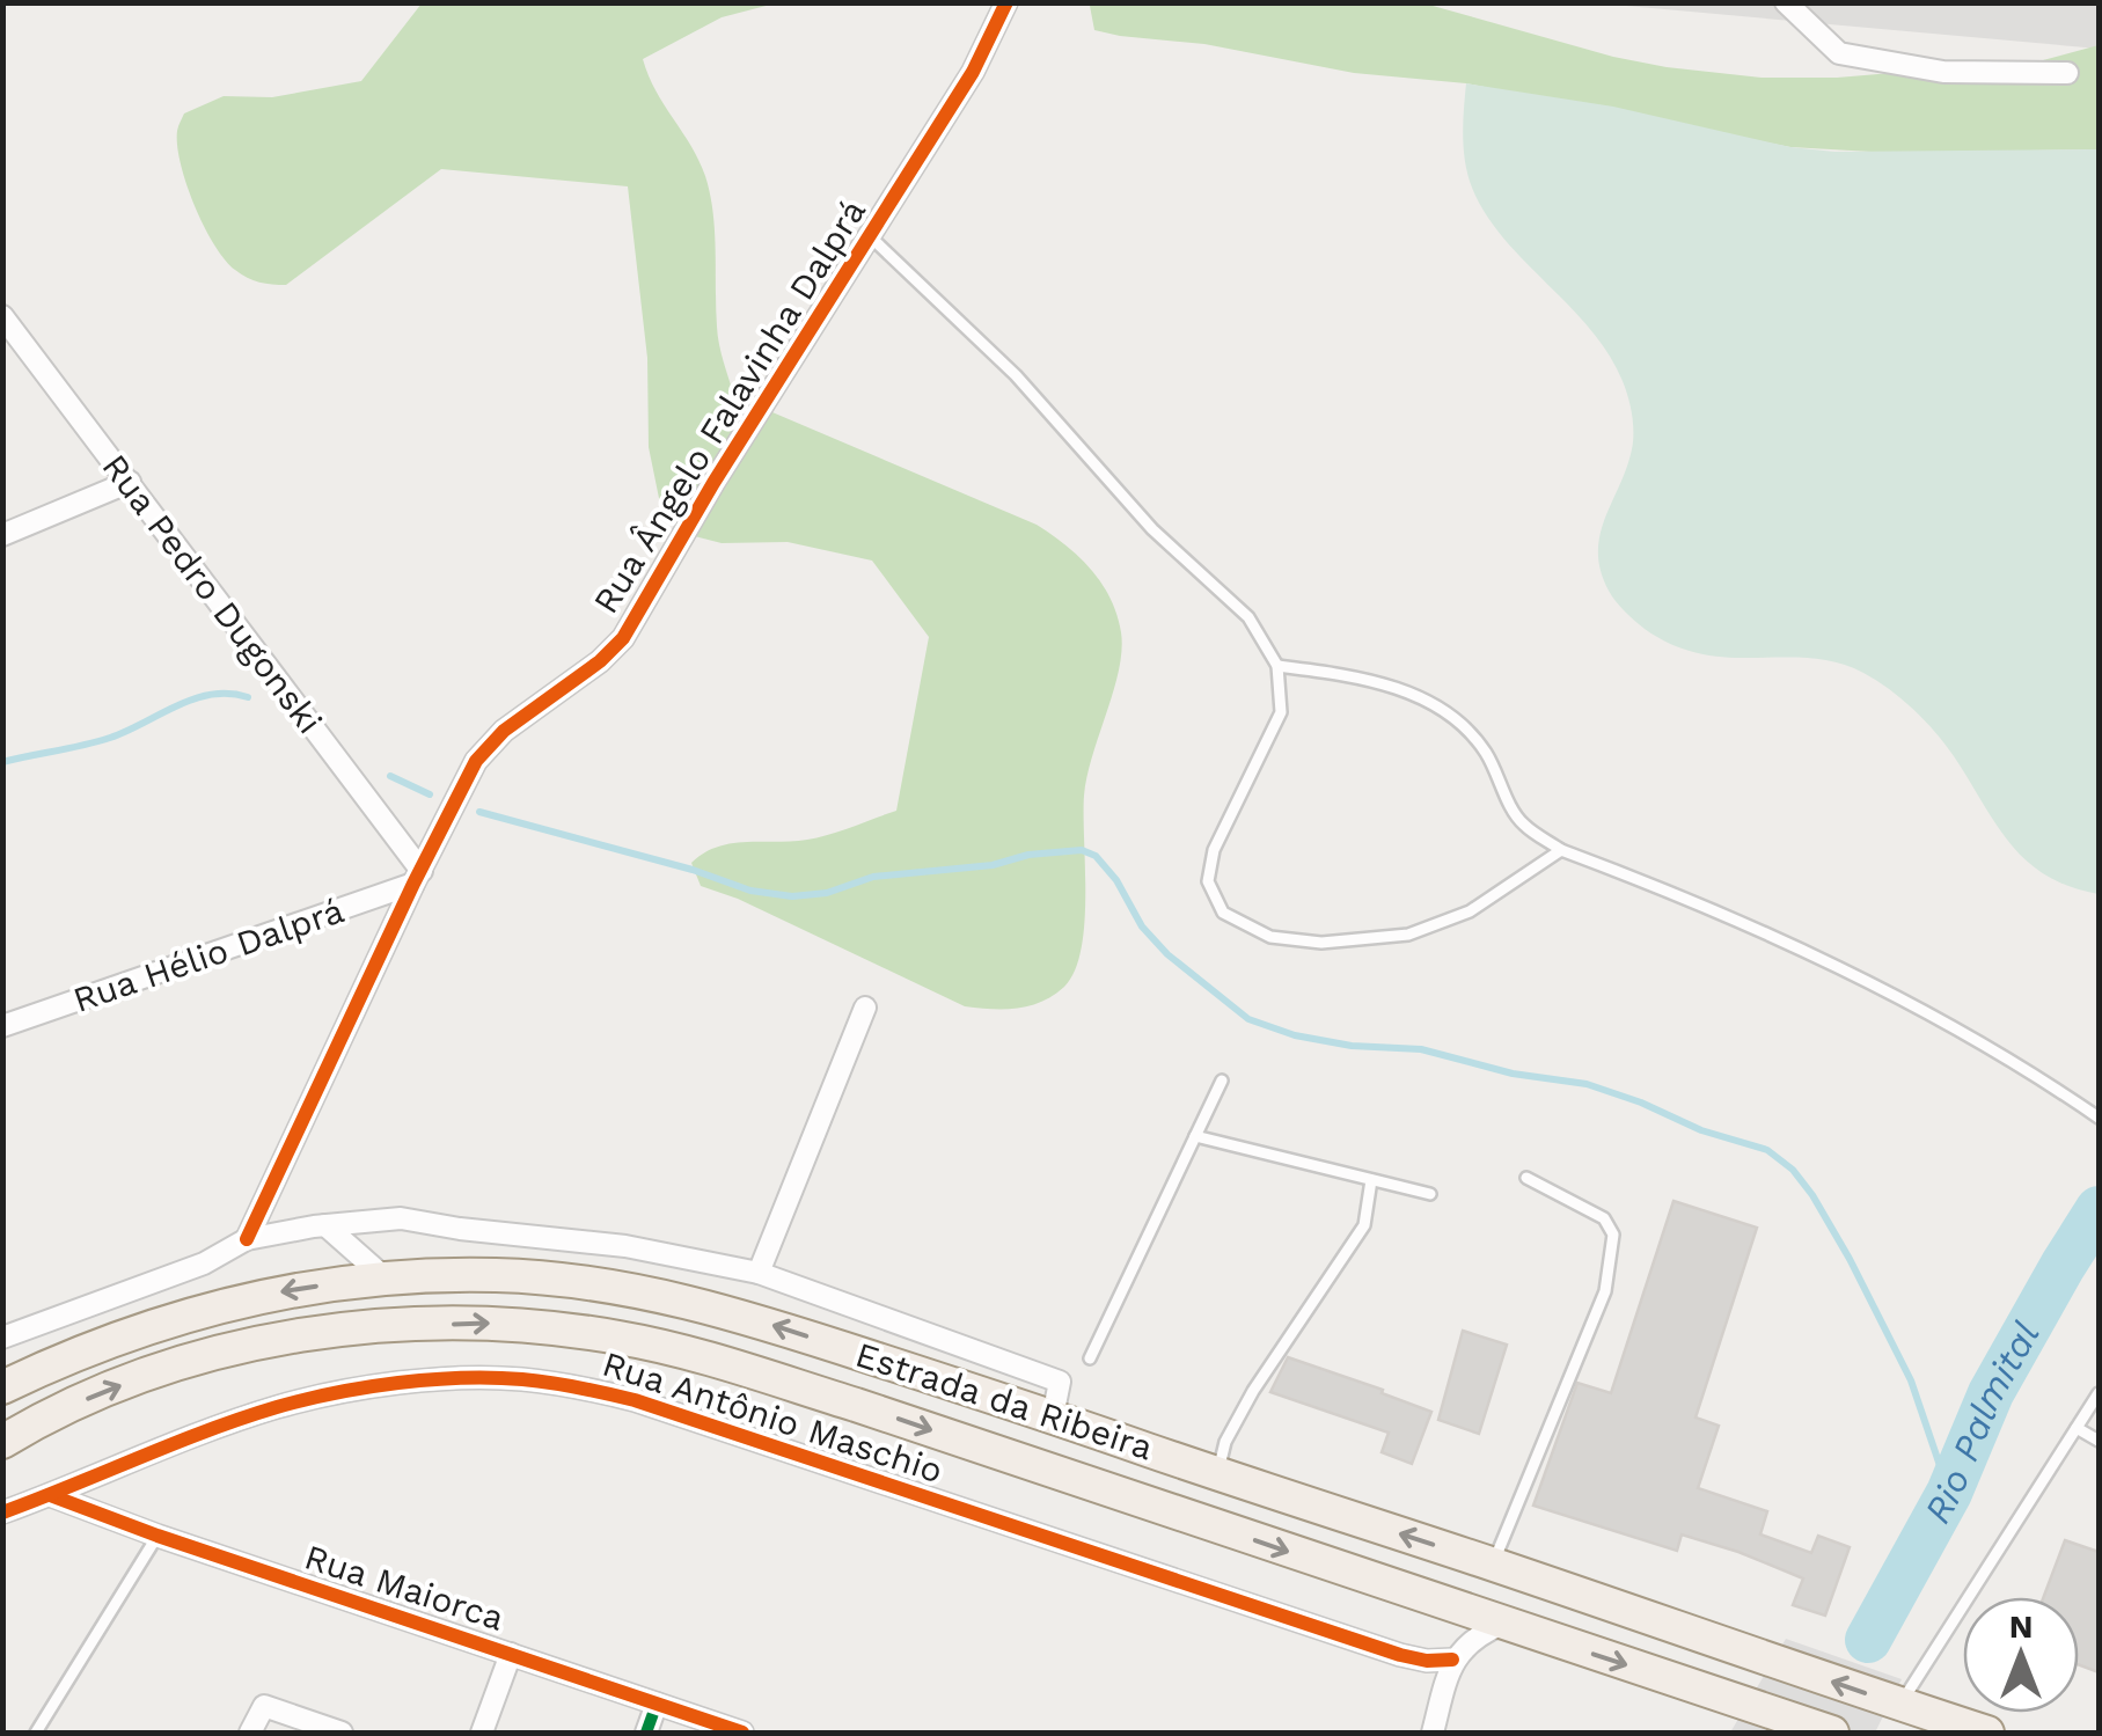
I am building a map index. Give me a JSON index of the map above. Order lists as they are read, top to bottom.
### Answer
{
  "streets": {
    "main road": ["Estrada da Ribeira"],
    "street": [
      "Rua Ângelo Falavinha Dalprá",
      "Rua Pedro Dugonski",
      "Rua Hélio Dalprá",
      "Rua Antônio Maschio",
      "Rua Maiorca"
    ]
  },
  "crossings": [
    ["Rua Ângelo Falavinha Dalprá", "Rua Pedro Dugonski"],
    ["Rua Ângelo Falavinha Dalprá", "Rua Hélio Dalprá"],
    ["Rua Pedro Dugonski", "Rua Hélio Dalprá"],
    ["Rua Antônio Maschio", "Rua Maiorca"]
  ],
  "water": ["Rio Palmital"],
  "north": "top"
}
